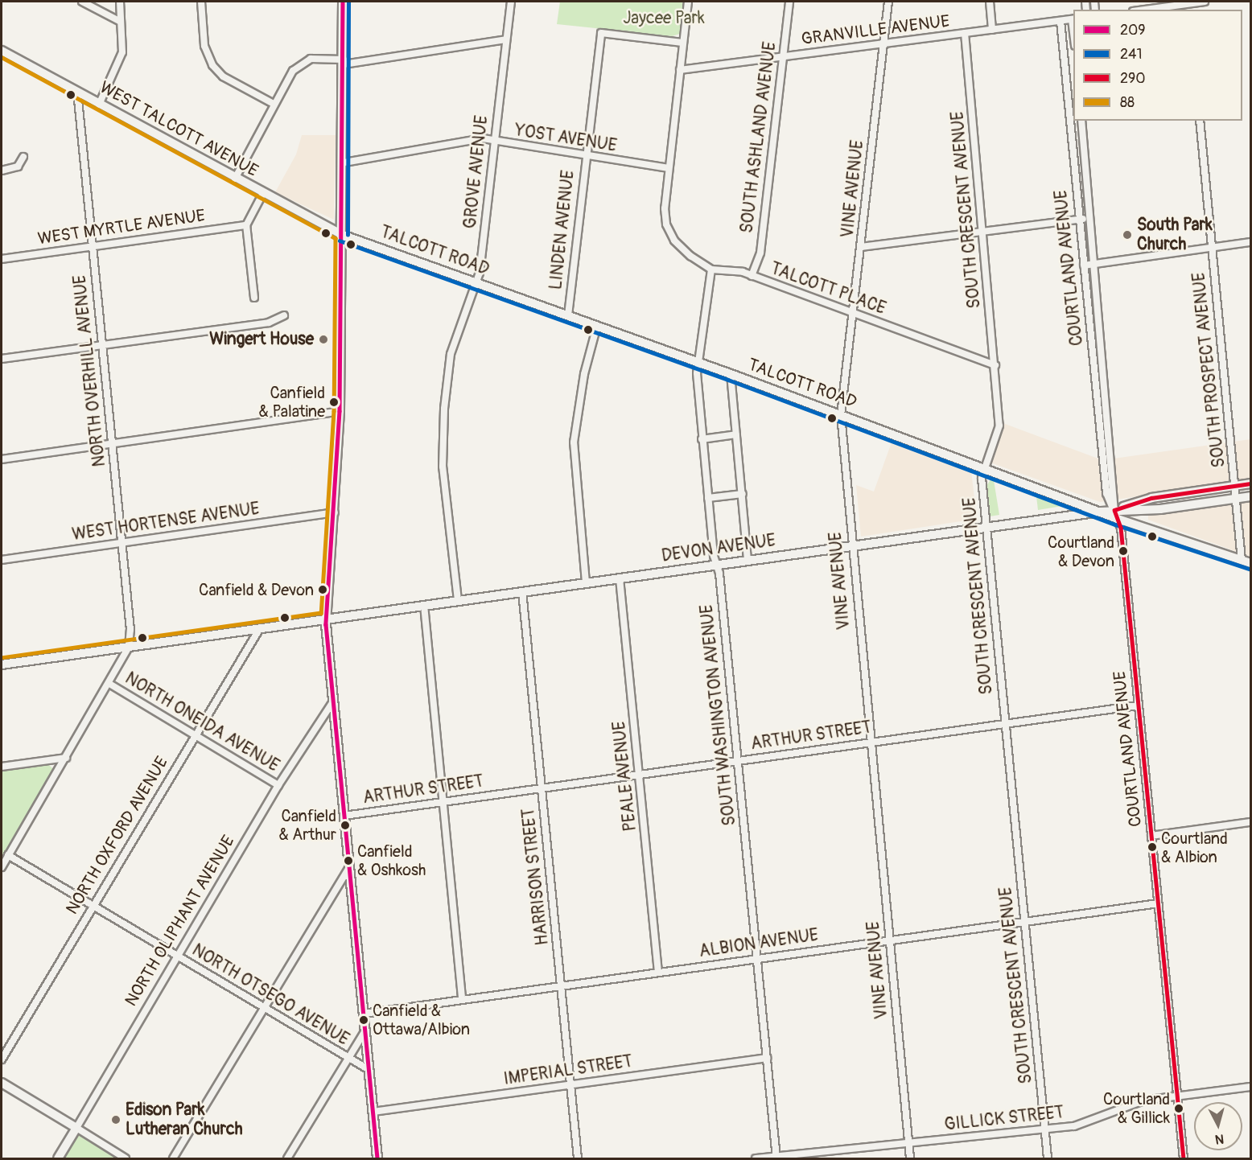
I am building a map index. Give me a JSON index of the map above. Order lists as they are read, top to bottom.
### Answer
{
  "streets": {
    "street": [
      "GRANVILLE AVENUE",
      "WEST TALCOTT AVENUE",
      "SOUTH ASHLAND AVENUE",
      "YOST AVENUE",
      "GROVE AVENUE",
      "VINE AVENUE",
      "SOUTH CRESCENT AVENUE",
      "WEST MYRTLE AVENUE",
      "LINDEN AVENUE",
      "TALCOTT ROAD",
      "COURTLAND AVENUE",
      "TALCOTT PLACE",
      "SOUTH PROSPECT AVENUE",
      "NORTH OVERHILL AVENUE",
      "WEST HORTENSE AVENUE",
      "DEVON AVENUE",
      "SOUTH WASHINGTON AVENUE",
      "NORTH ONEIDA AVENUE",
      "ARTHUR STREET",
      "PEALE AVENUE",
      "NORTH OXFORD AVENUE",
      "HARRISON STREET",
      "NORTH OLIPHANT AVENUE",
      "ALBION AVENUE",
      "NORTH OTSEGO AVENUE",
      "IMPERIAL STREET",
      "GILLICK STREET"
    ]
  },
  "crossings": [
    ["GRANVILLE AVENUE", "SOUTH ASHLAND AVENUE"],
    ["GRANVILLE AVENUE", "VINE AVENUE"],
    ["GRANVILLE AVENUE", "SOUTH CRESCENT AVENUE"],
    ["GRANVILLE AVENUE", "COURTLAND AVENUE"],
    ["WEST TALCOTT AVENUE", "TALCOTT ROAD"],
    ["WEST TALCOTT AVENUE", "NORTH OVERHILL AVENUE"],
    ["SOUTH ASHLAND AVENUE", "TALCOTT PLACE"],
    ["YOST AVENUE", "GROVE AVENUE"],
    ["YOST AVENUE", "LINDEN AVENUE"],
    ["GROVE AVENUE", "TALCOTT ROAD"],
    ["GROVE AVENUE", "DEVON AVENUE"],
    ["VINE AVENUE", "TALCOTT ROAD"],
    ["VINE AVENUE", "TALCOTT PLACE"],
    ["VINE AVENUE", "DEVON AVENUE"],
    ["VINE AVENUE", "ARTHUR STREET"],
    ["VINE AVENUE", "ALBION AVENUE"],
    ["VINE AVENUE", "GILLICK STREET"],
    ["SOUTH CRESCENT AVENUE", "TALCOTT ROAD"],
    ["SOUTH CRESCENT AVENUE", "TALCOTT PLACE"],
    ["SOUTH CRESCENT AVENUE", "DEVON AVENUE"],
    ["SOUTH CRESCENT AVENUE", "ARTHUR STREET"],
    ["SOUTH CRESCENT AVENUE", "ALBION AVENUE"],
    ["SOUTH CRESCENT AVENUE", "GILLICK STREET"],
    ["WEST MYRTLE AVENUE", "NORTH OVERHILL AVENUE"],
    ["LINDEN AVENUE", "TALCOTT ROAD"],
    ["TALCOTT ROAD", "DEVON AVENUE"],
    ["TALCOTT ROAD", "SOUTH WASHINGTON AVENUE"],
    ["COURTLAND AVENUE", "DEVON AVENUE"],
    ["COURTLAND AVENUE", "ARTHUR STREET"],
    ["COURTLAND AVENUE", "ALBION AVENUE"],
    ["COURTLAND AVENUE", "GILLICK STREET"],
    ["TALCOTT PLACE", "SOUTH WASHINGTON AVENUE"],
    ["SOUTH PROSPECT AVENUE", "DEVON AVENUE"],
    ["NORTH OVERHILL AVENUE", "WEST HORTENSE AVENUE"],
    ["NORTH OVERHILL AVENUE", "DEVON AVENUE"],
    ["DEVON AVENUE", "SOUTH WASHINGTON AVENUE"],
    ["DEVON AVENUE", "PEALE AVENUE"],
    ["DEVON AVENUE", "NORTH OXFORD AVENUE"],
    ["DEVON AVENUE", "HARRISON STREET"],
    ["SOUTH WASHINGTON AVENUE", "ARTHUR STREET"],
    ["SOUTH WASHINGTON AVENUE", "ALBION AVENUE"],
    ["SOUTH WASHINGTON AVENUE", "IMPERIAL STREET"],
    ["SOUTH WASHINGTON AVENUE", "GILLICK STREET"],
    ["NORTH ONEIDA AVENUE", "NORTH OXFORD AVENUE"],
    ["NORTH ONEIDA AVENUE", "NORTH OLIPHANT AVENUE"],
    ["ARTHUR STREET", "PEALE AVENUE"],
    ["ARTHUR STREET", "HARRISON STREET"],
    ["PEALE AVENUE", "ALBION AVENUE"],
    ["NORTH OXFORD AVENUE", "NORTH OTSEGO AVENUE"],
    ["HARRISON STREET", "ALBION AVENUE"],
    ["HARRISON STREET", "IMPERIAL STREET"],
    ["NORTH OLIPHANT AVENUE", "NORTH OTSEGO AVENUE"]
  ],
  "parks": ["Jaycee Park"],
  "places": [
    "South Park Church",
    "Wingert House",
    "Canfield & Palatine",
    "Courtland & Devon",
    "Canfield & Devon",
    "Canfield & Arthur",
    "Courtland & Albion",
    "Canfield & Oshkosh",
    "Canfield & Ottawa/Albion",
    "Courtland & Gillick",
    "Edison Park Lutheran Church"
  ],
  "lines": [
    "transit line 209",
    "transit line 241",
    "transit line 88",
    "transit line 290"
  ],
  "legend": [
    "209",
    "241",
    "290",
    "88"
  ],
  "north": "bottom"
}
